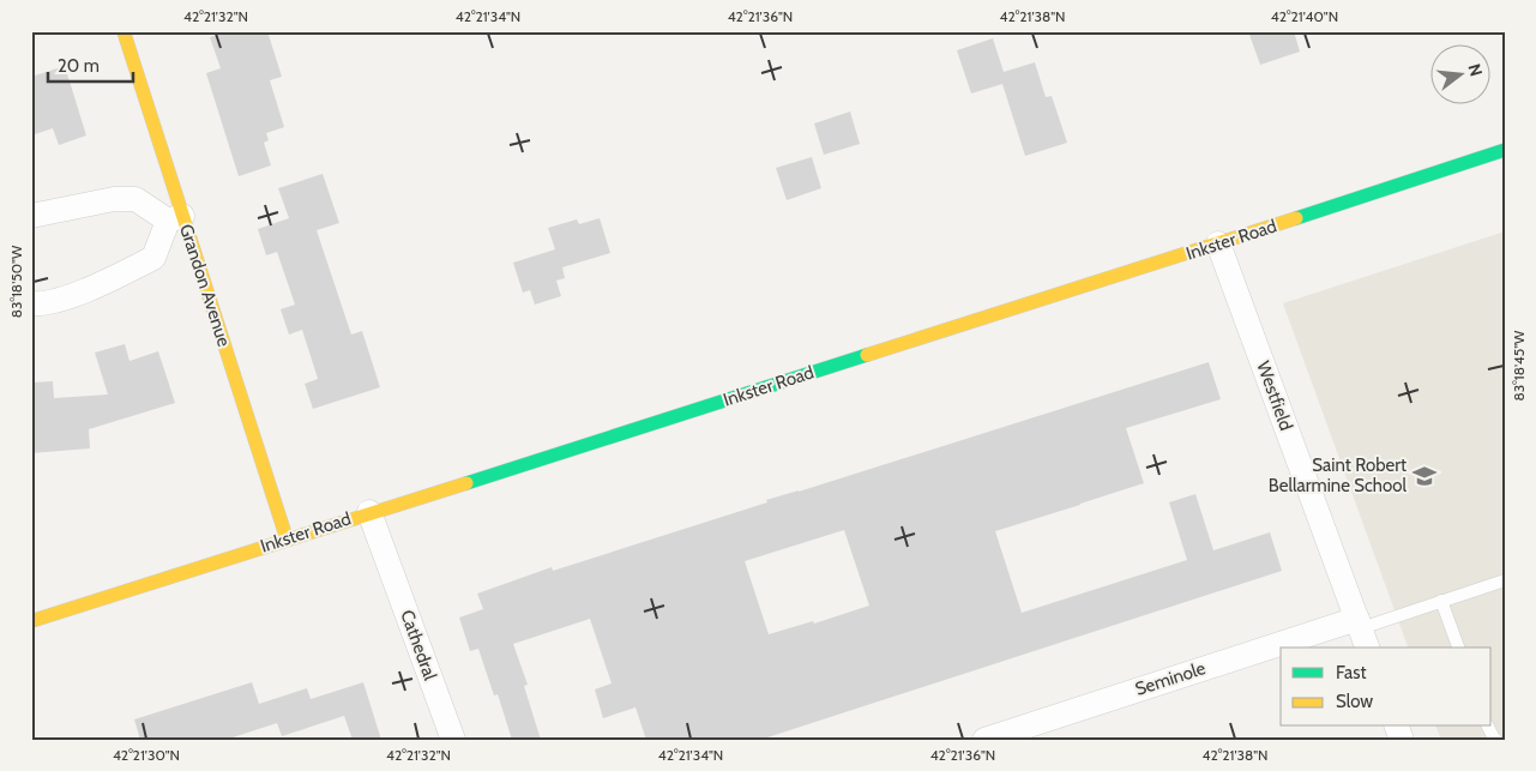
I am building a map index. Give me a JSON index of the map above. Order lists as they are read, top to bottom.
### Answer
{
  "streets": {
    "main road": ["Inkster Road", "Grandon Avenue"],
    "street": ["Westfield", "Cathedral", "Seminole"]
  },
  "crossings": [
    ["Inkster Road", "Grandon Avenue"],
    ["Inkster Road", "Westfield"],
    ["Inkster Road", "Cathedral"],
    ["Westfield", "Seminole"]
  ],
  "places": {
    "school or university": ["Saint Robert Bellarmine School"]
  },
  "legend": ["Fast", "Slow"],
  "scale_bar": "20 m",
  "north": "right",
  "coordinates": [
    "42°21'32\"N",
    "42°21'34\"N",
    "42°21'36\"N",
    "42°21'38\"N",
    "42°21'40\"N",
    "83°18'50\"W",
    "83°18'45\"W",
    "42°21'30\"N"
  ]
}
